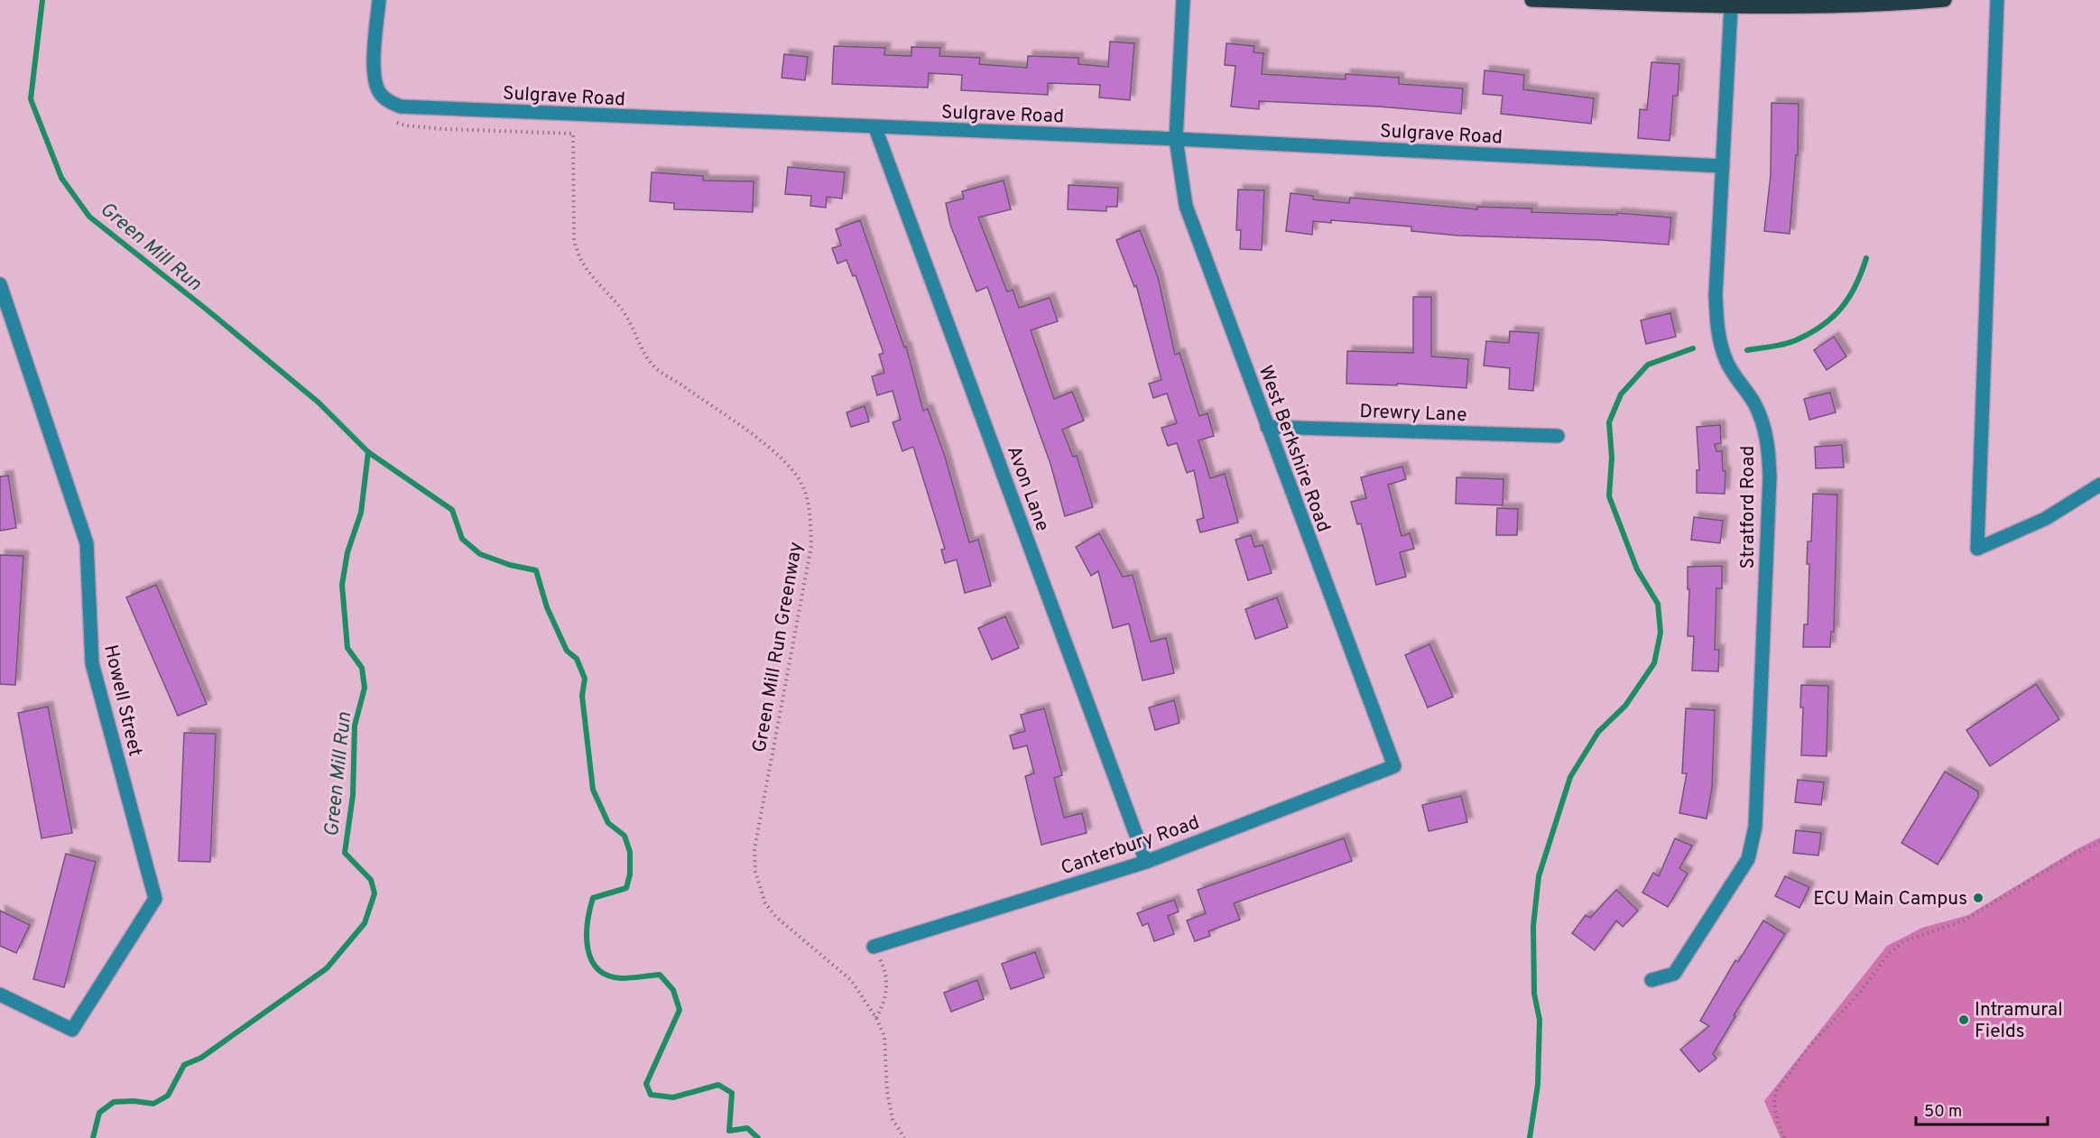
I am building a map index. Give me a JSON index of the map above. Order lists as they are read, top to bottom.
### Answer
{
  "streets": {
    "street": [
      "Sulgrave Road",
      "Drewry Lane",
      "West Berkshire Road",
      "Avon Lane",
      "Stratford Road",
      "Howell Street",
      "Canterbury Road"
    ],
    "path": ["Green Mill Run Greenway"]
  },
  "crossings": [
    ["Sulgrave Road", "West Berkshire Road"],
    ["Sulgrave Road", "Avon Lane"],
    ["Sulgrave Road", "Stratford Road"],
    ["Drewry Lane", "West Berkshire Road"],
    ["West Berkshire Road", "Canterbury Road"],
    ["Avon Lane", "Canterbury Road"]
  ],
  "water": ["Green Mill Run"],
  "places": ["ECU Main Campus", "Intramural Fields"],
  "scale_bar": "50 m"
}
